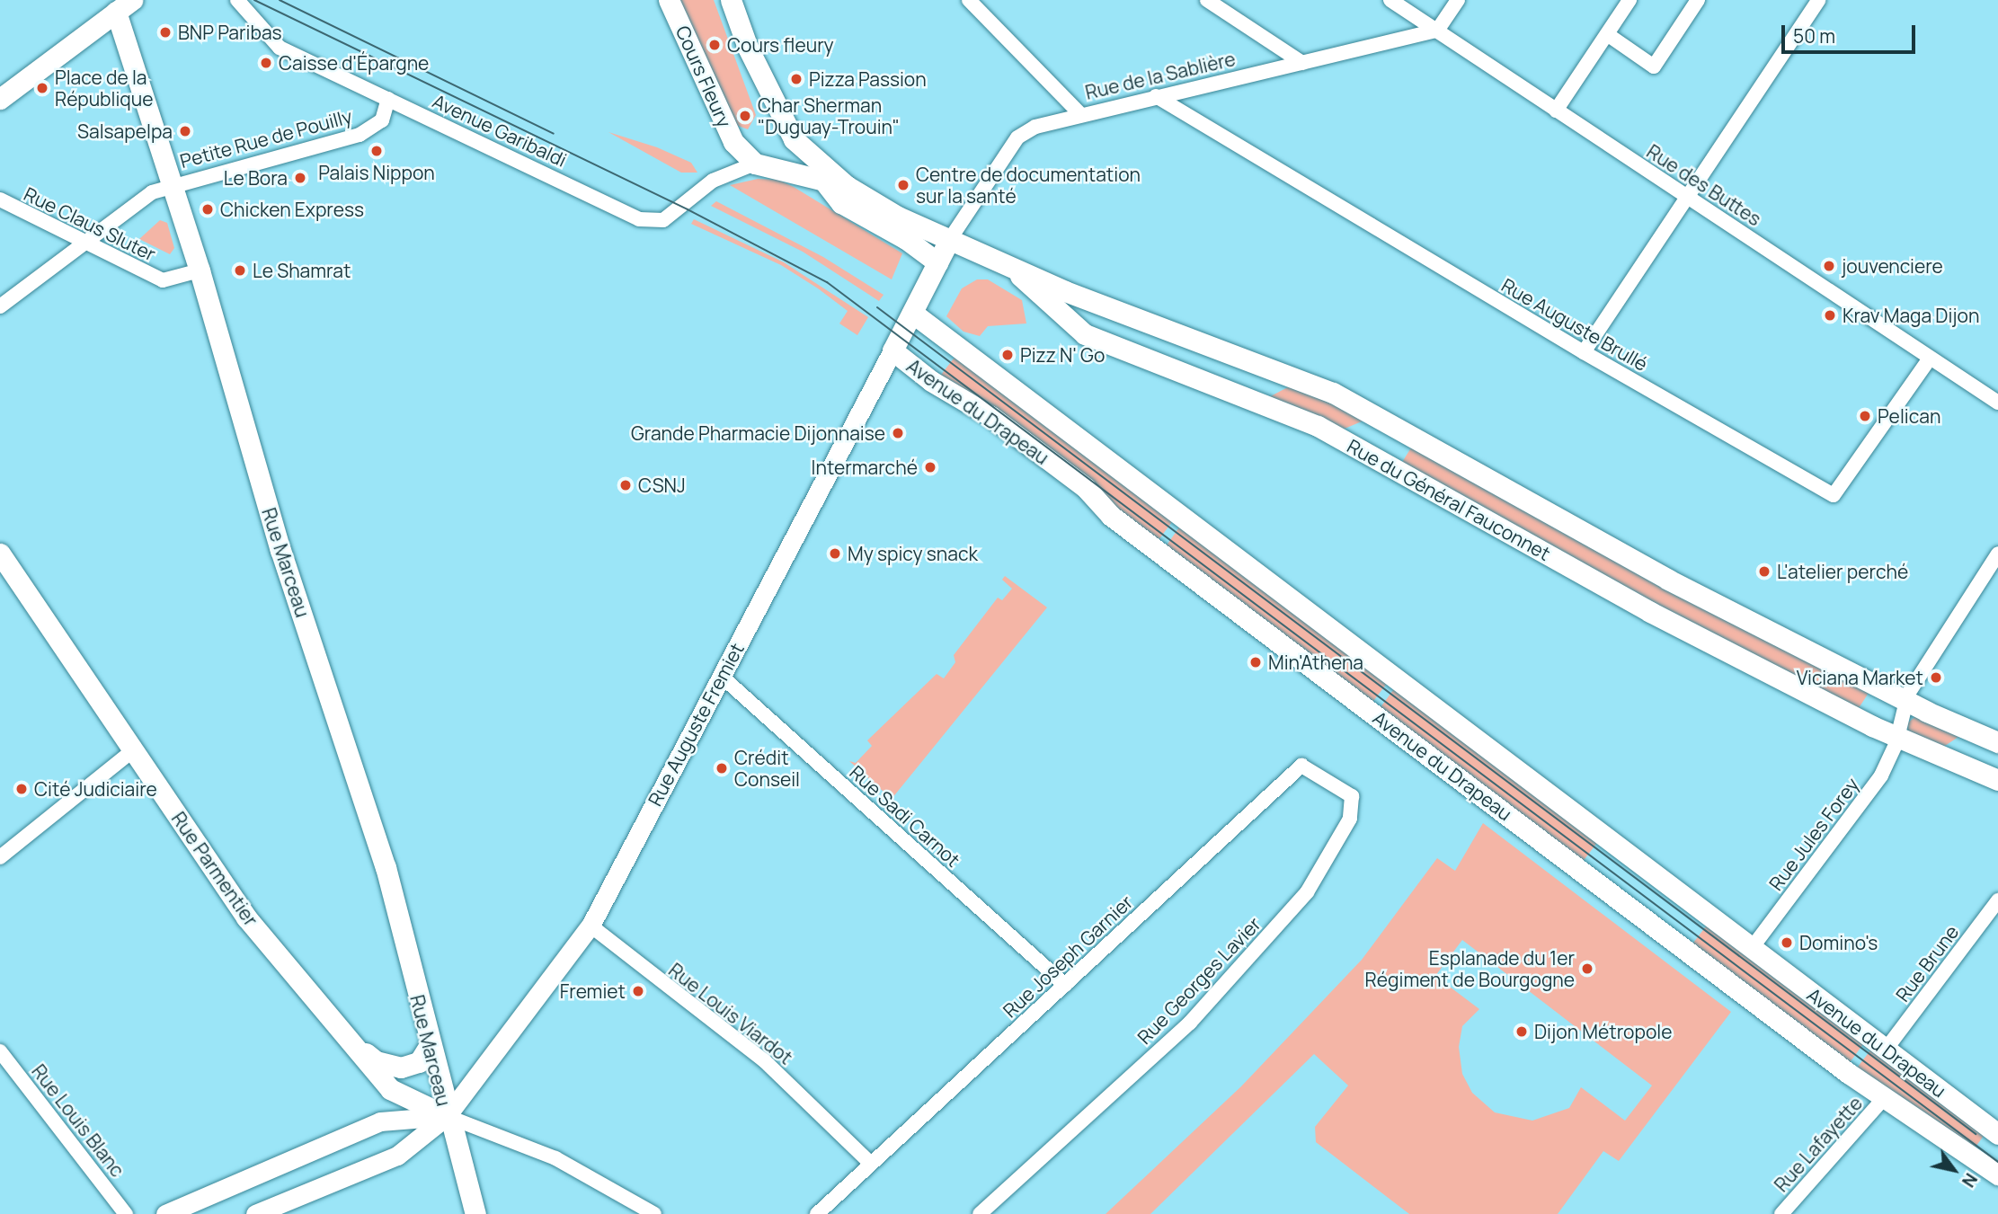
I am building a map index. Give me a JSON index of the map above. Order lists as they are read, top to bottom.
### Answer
{
  "streets": {
    "main road": [
      "Cours Fleury",
      "Avenue du Drapeau",
      "Rue du Général Fauconnet",
      "Rue Marceau",
      "Rue Auguste Fremiet",
      "Rue Parmentier"
    ],
    "street": [
      "Rue de la Sablière",
      "Avenue Garibaldi",
      "Petite Rue de Pouilly",
      "Rue des Buttes",
      "Rue Claus Sluter",
      "Rue Auguste Brullé",
      "Rue Sadi Carnot",
      "Rue Jules Forey",
      "Rue Joseph Garnier",
      "Rue Brune",
      "Rue Georges Lavier",
      "Rue Louis Viardot",
      "Rue Louis Blanc",
      "Rue Lafayette"
    ]
  },
  "crossings": [
    ["Rue de la Sablière", "Rue des Buttes"],
    ["Rue de la Sablière", "Rue Auguste Brullé"],
    ["Rue de la Sablière", "Rue du Général Fauconnet"],
    ["Rue de la Sablière", "Rue Auguste Fremiet"],
    ["Cours Fleury", "Avenue Garibaldi"],
    ["Cours Fleury", "Rue du Général Fauconnet"],
    ["Avenue Garibaldi", "Petite Rue de Pouilly"],
    ["Petite Rue de Pouilly", "Rue Claus Sluter"],
    ["Petite Rue de Pouilly", "Rue Marceau"],
    ["Rue des Buttes", "Rue Auguste Brullé"],
    ["Rue Claus Sluter", "Rue Marceau"],
    ["Avenue du Drapeau", "Rue Auguste Fremiet"],
    ["Avenue du Drapeau", "Rue Jules Forey"],
    ["Avenue du Drapeau", "Rue Brune"],
    ["Avenue du Drapeau", "Rue Lafayette"],
    ["Rue du Général Fauconnet", "Rue Auguste Fremiet"],
    ["Rue du Général Fauconnet", "Rue Jules Forey"],
    ["Rue Marceau", "Rue Auguste Fremiet"],
    ["Rue Marceau", "Rue Parmentier"],
    ["Rue Auguste Fremiet", "Rue Sadi Carnot"],
    ["Rue Auguste Fremiet", "Rue Parmentier"],
    ["Rue Auguste Fremiet", "Rue Louis Viardot"],
    ["Rue Sadi Carnot", "Rue Joseph Garnier"],
    ["Rue Joseph Garnier", "Rue Georges Lavier"],
    ["Rue Joseph Garnier", "Rue Louis Viardot"]
  ],
  "places": [
    "BNP Paribas",
    "Cours fleury",
    "Caisse d'Épargne",
    "Pizza Passion",
    "Place de la République",
    "Char Sherman \"Duguay-Trouin\"",
    "Salsapelpa",
    "Palais Nippon",
    "Le Bora",
    "Centre de documentation sur la santé",
    "Chicken Express",
    "jouvenciere",
    "Le Shamrat",
    "Krav Maga Dijon",
    "Pizz N' Go",
    "Pelican",
    "Grande Pharmacie Dijonnaise",
    "Intermarché",
    "CSNJ",
    "My spicy snack",
    "L'atelier perché",
    "Min'Athena",
    "Viciana Market",
    "Crédit Conseil",
    "Cité Judiciaire",
    "Domino's",
    "Esplanade du 1er Régiment de Bourgogne",
    "Fremiet",
    "Dijon Métropole"
  ],
  "scale_bar": "50 m",
  "north": "bottom right"
}
